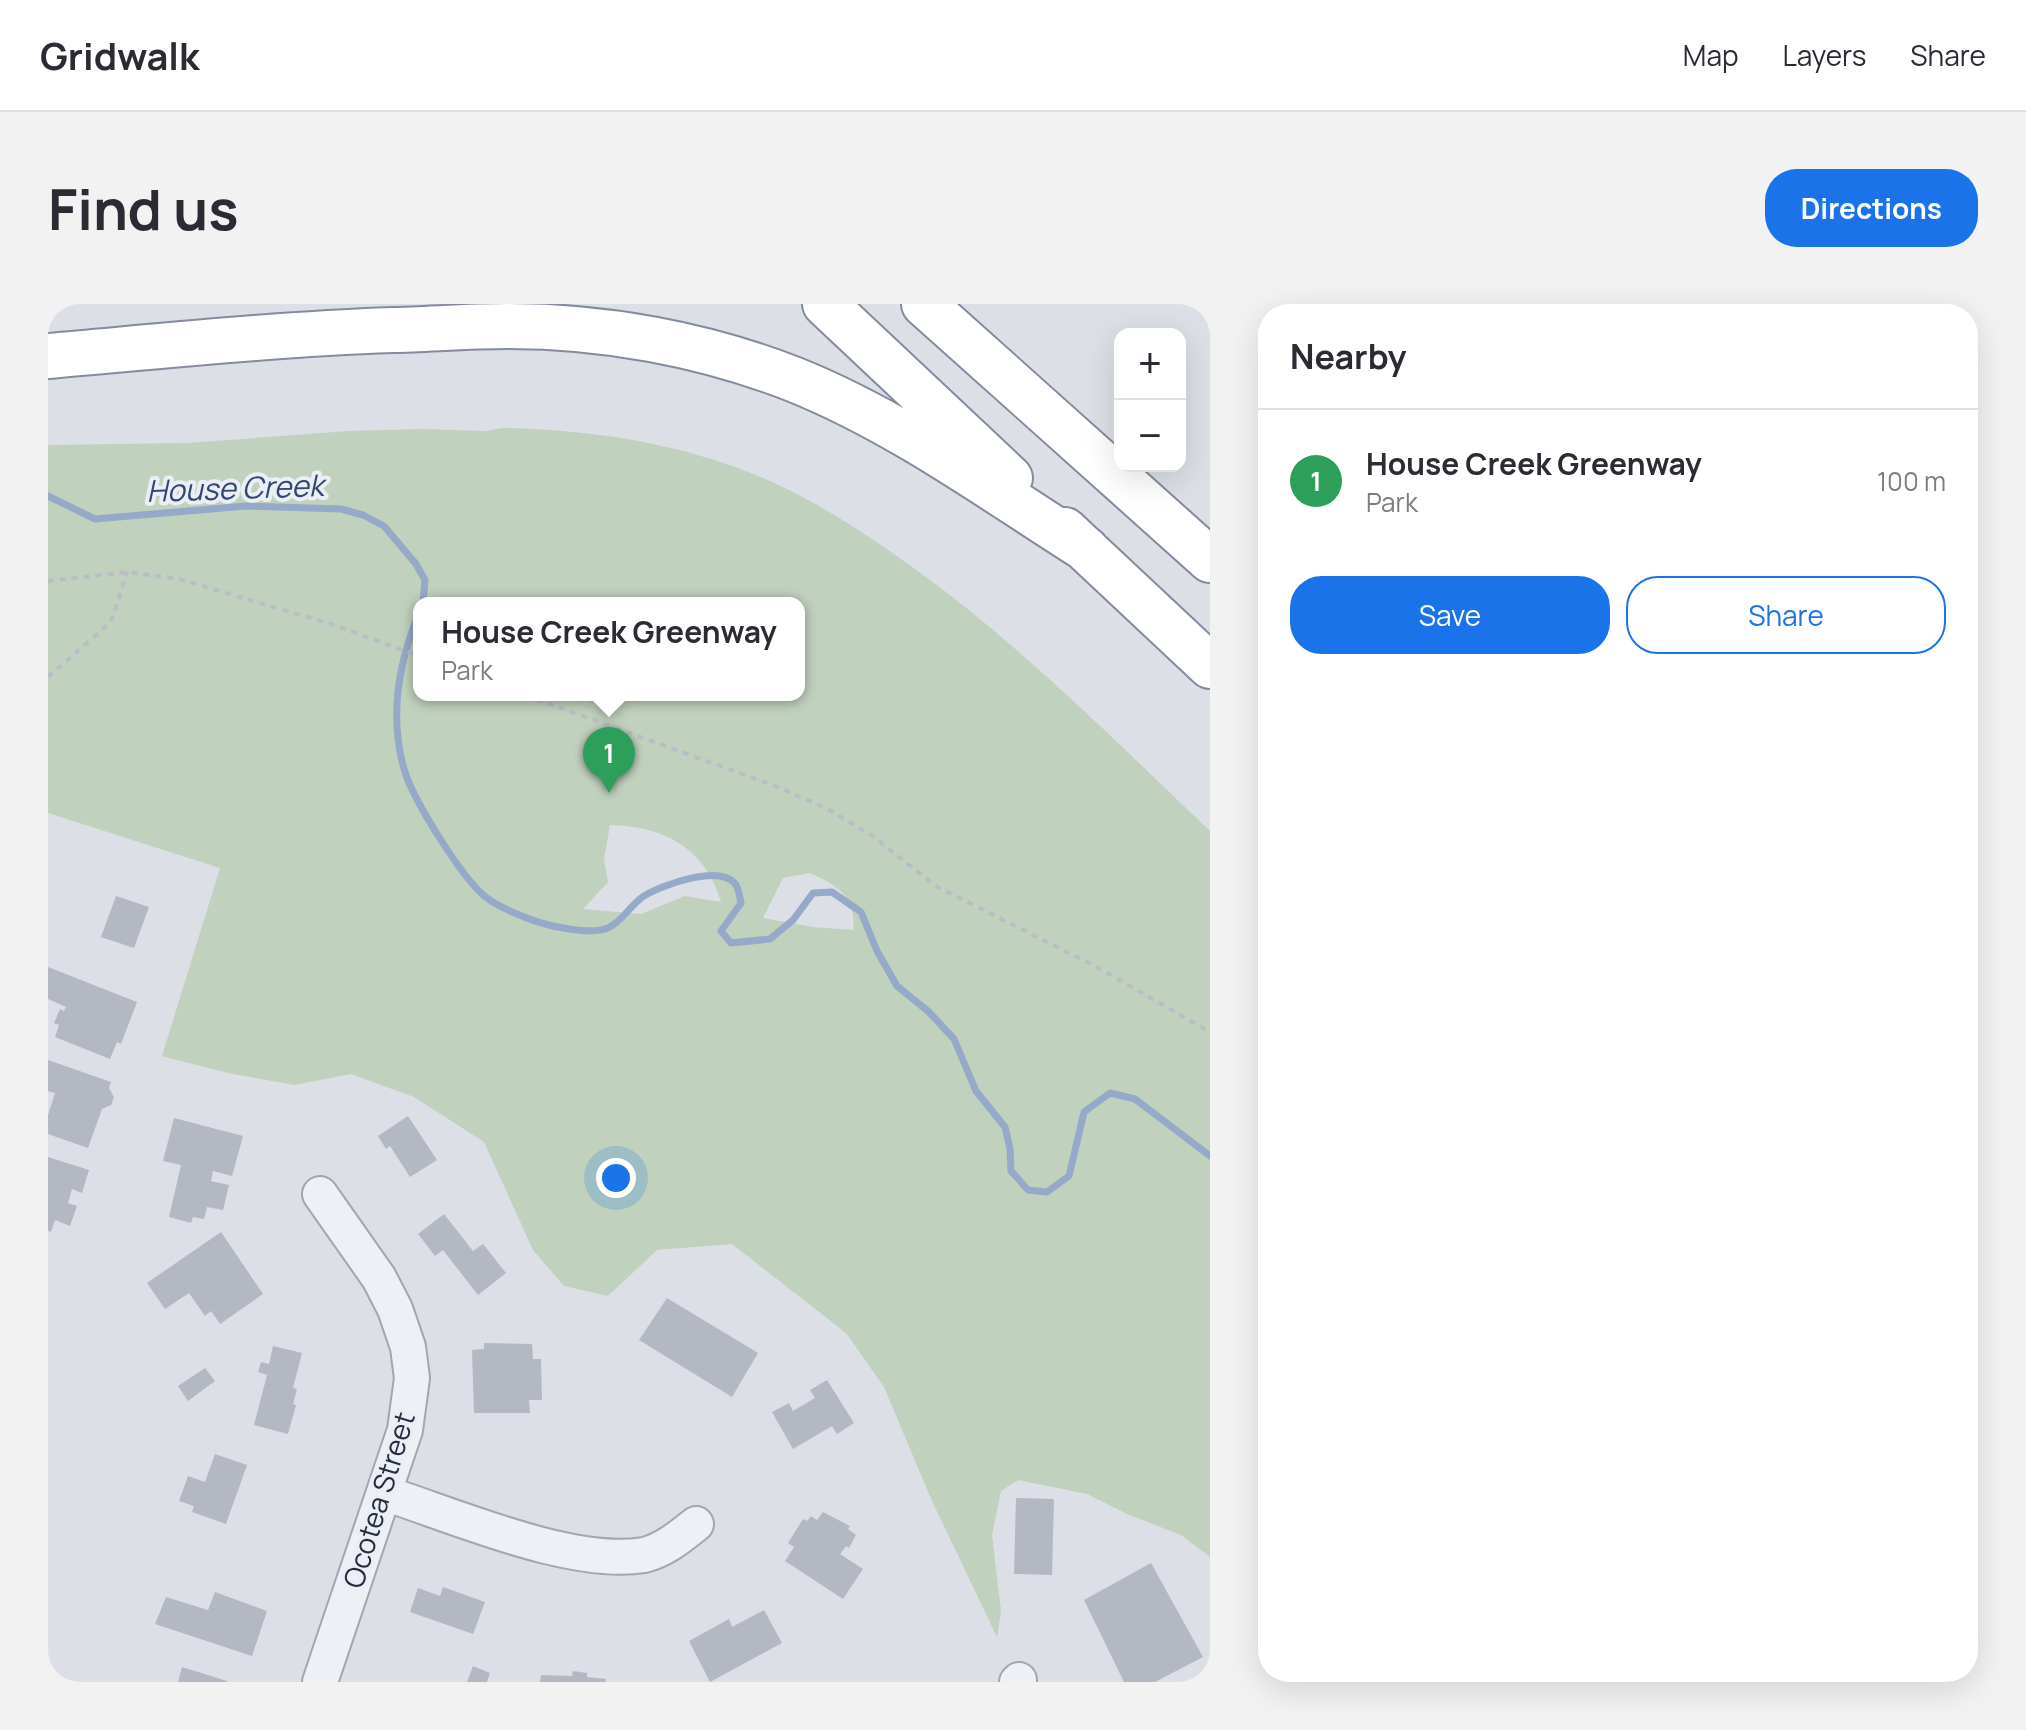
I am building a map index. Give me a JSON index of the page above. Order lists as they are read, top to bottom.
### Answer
{
  "streets": {
    "street": ["Ocotea Street"]
  },
  "water": ["House Creek"],
  "page": {
    "header": "Gridwalk",
    "nav": ["Map", "Layers", "Share"],
    "buttons": [
      "Directions",
      ["Save", "Share"]
    ],
    "title": "Find us",
    "heading": "Nearby",
    "map_buttons": ["+", "−"],
    "list": [
      {
        "mark": "1",
        "name": "House Creek Greenway",
        "note": "Park",
        "value": "100 m"
      }
    ],
    "popup": ["House Creek Greenway", "Park"],
    "pins": "1"
  }
}
